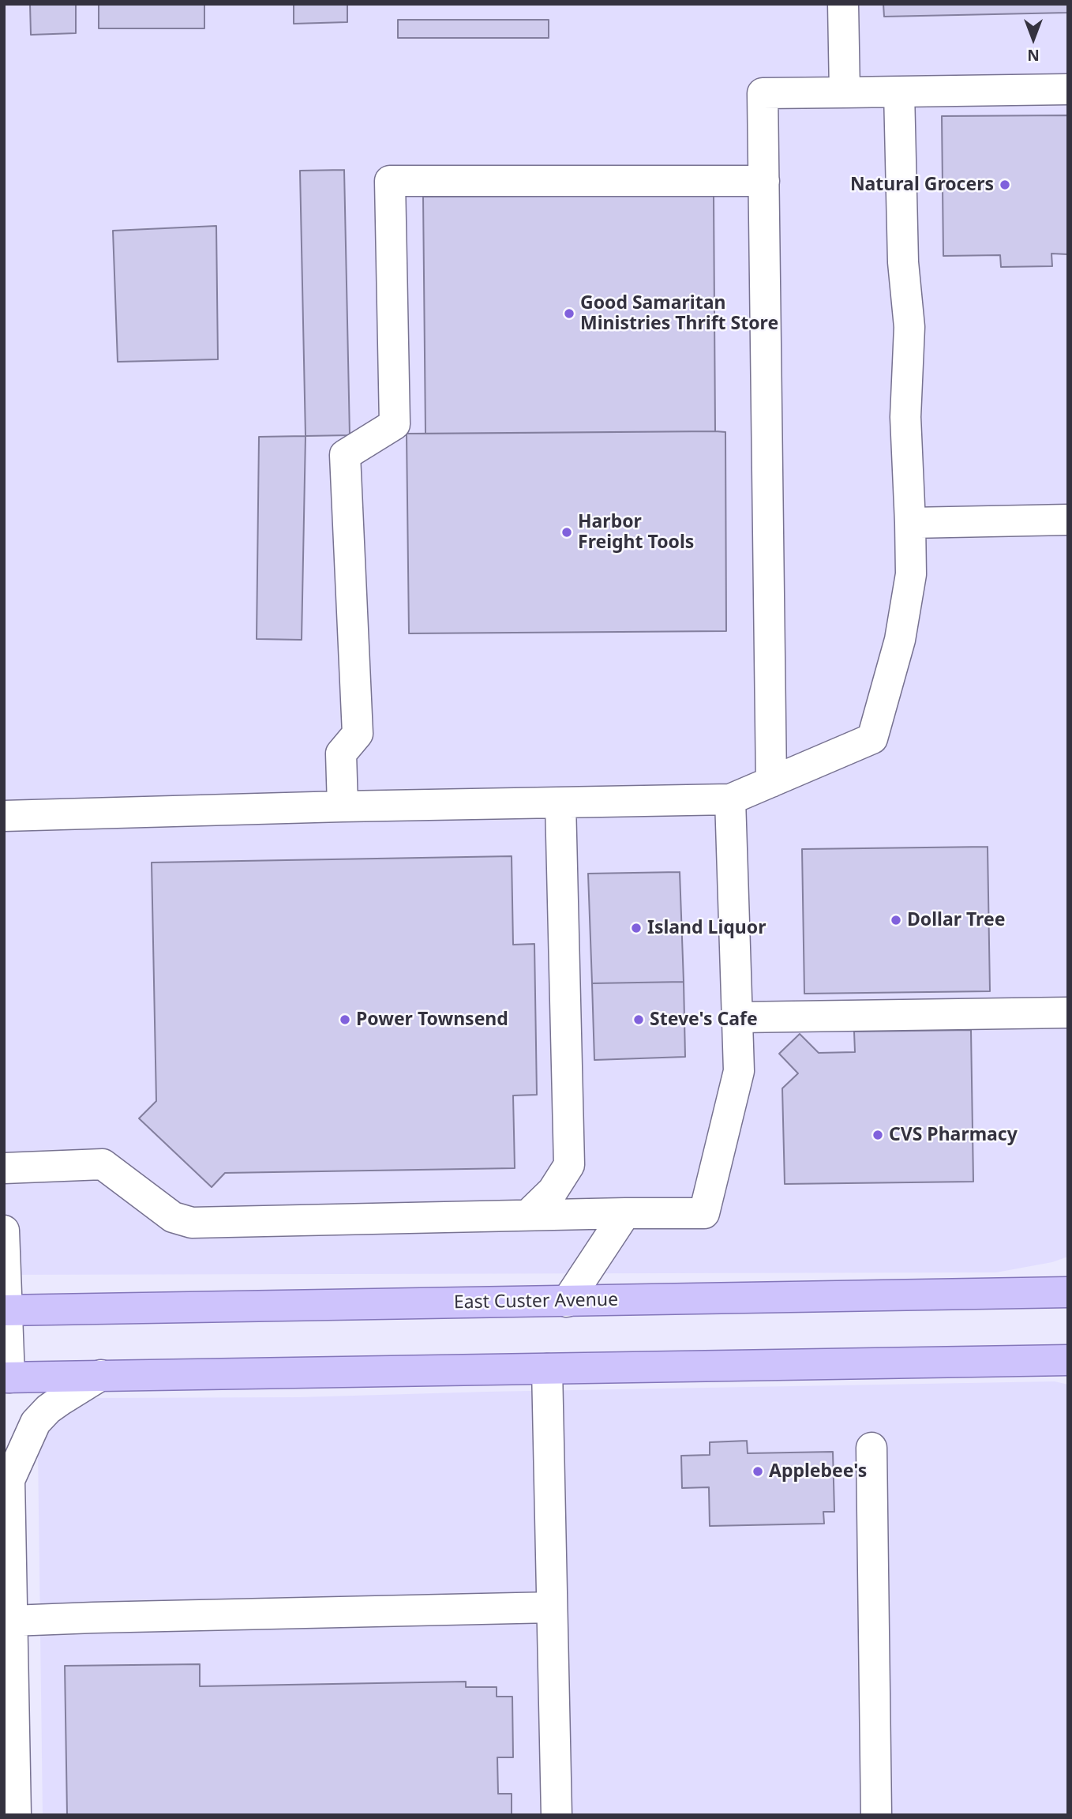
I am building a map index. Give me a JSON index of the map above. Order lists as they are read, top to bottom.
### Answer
{
  "streets": {
    "main road": ["East Custer Avenue"]
  },
  "places": [
    "Natural Grocers",
    "Good Samaritan Ministries Thrift Store",
    "Harbor Freight Tools",
    "Dollar Tree",
    "Island Liquor",
    "Power Townsend",
    "Steve's Cafe",
    "CVS Pharmacy",
    "Applebee's"
  ],
  "north": "bottom"
}
